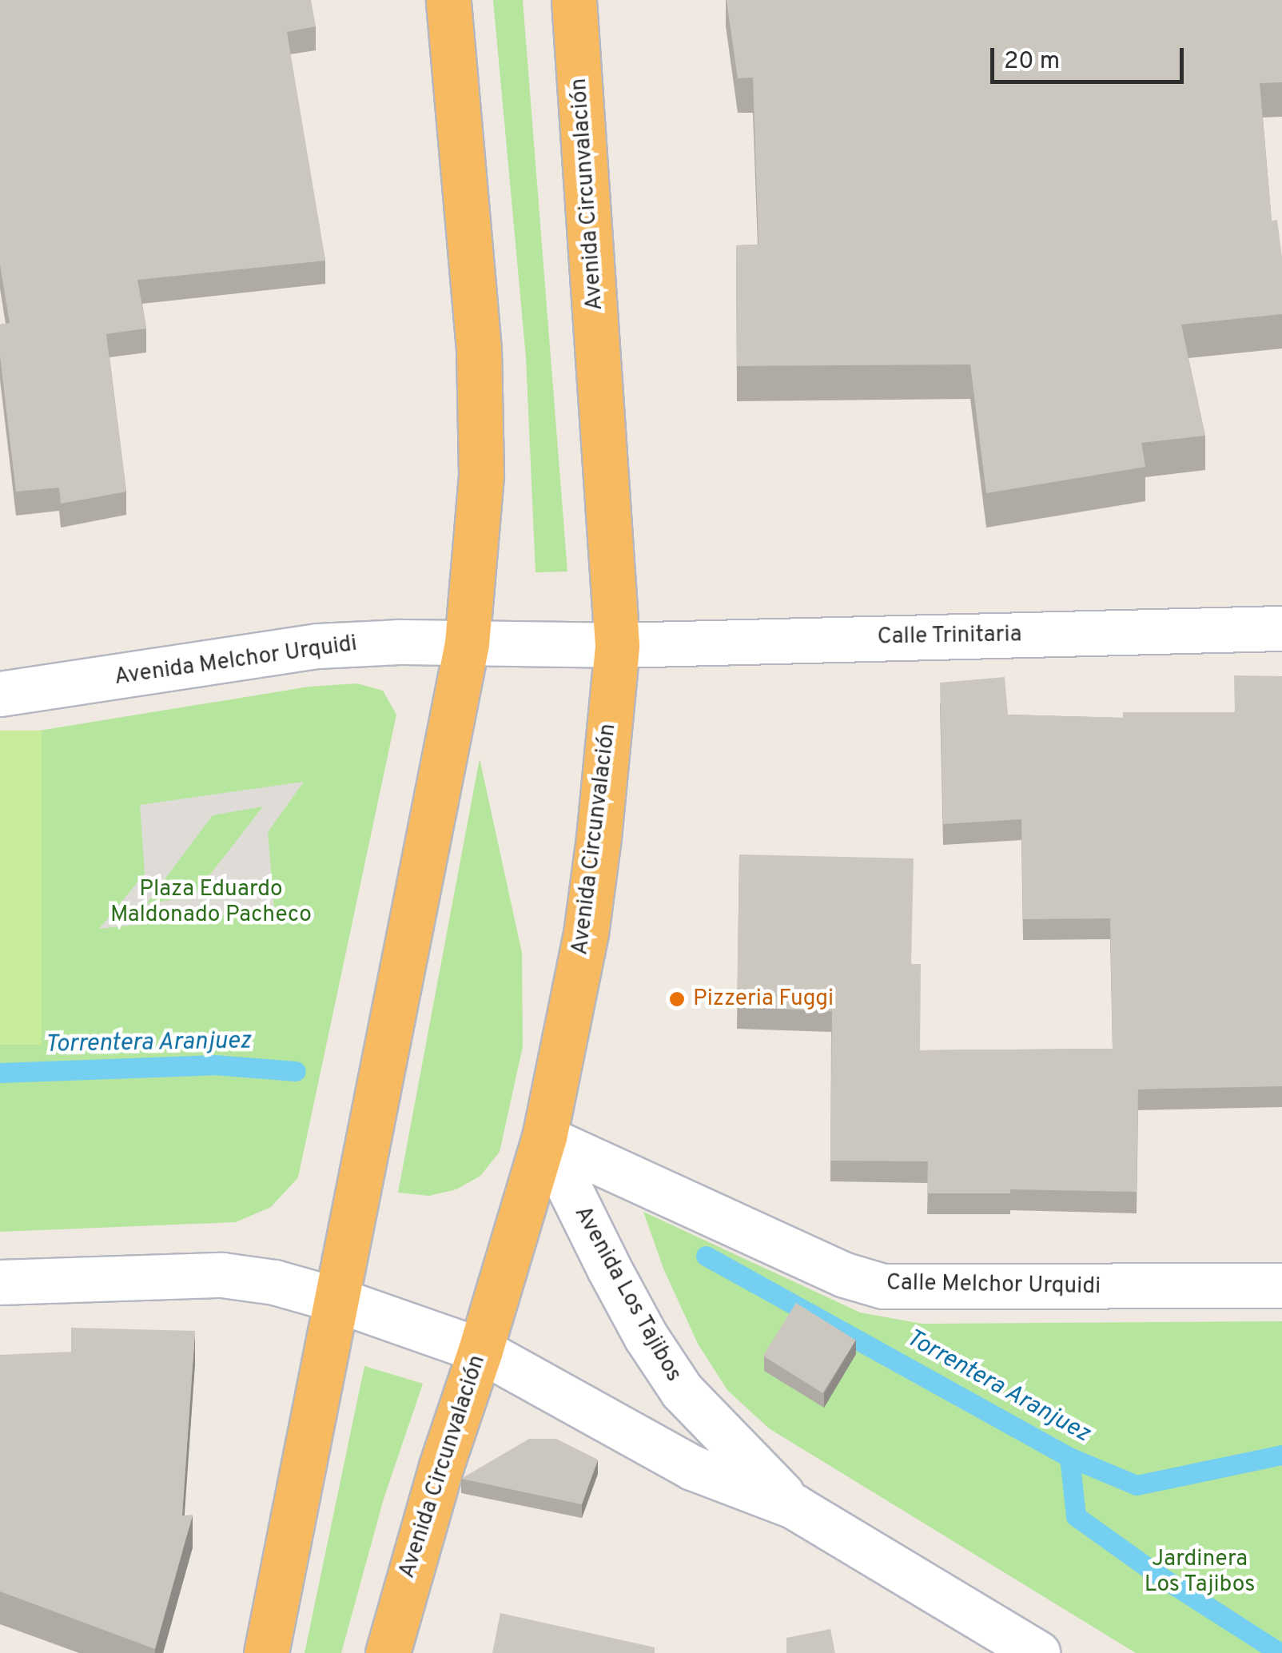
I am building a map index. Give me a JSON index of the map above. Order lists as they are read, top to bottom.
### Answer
{
  "streets": {
    "highway": ["Avenida Circunvalación"],
    "main road": [
      "Calle Trinitaria",
      "Avenida Melchor Urquidi",
      "Calle Melchor Urquidi",
      "Avenida Los Tajibos"
    ]
  },
  "crossings": [
    ["Avenida Circunvalación", "Calle Trinitaria"],
    ["Avenida Circunvalación", "Avenida Melchor Urquidi"],
    ["Avenida Circunvalación", "Calle Melchor Urquidi"],
    ["Avenida Circunvalación", "Avenida Los Tajibos"],
    ["Calle Trinitaria", "Avenida Melchor Urquidi"],
    ["Calle Melchor Urquidi", "Avenida Los Tajibos"]
  ],
  "water": ["Torrentera Aranjuez"],
  "parks": ["Plaza Eduardo Maldonado Pacheco", "Jardinera Los Tajibos"],
  "places": ["Pizzeria Fuggi"],
  "scale_bar": "20 m"
}
